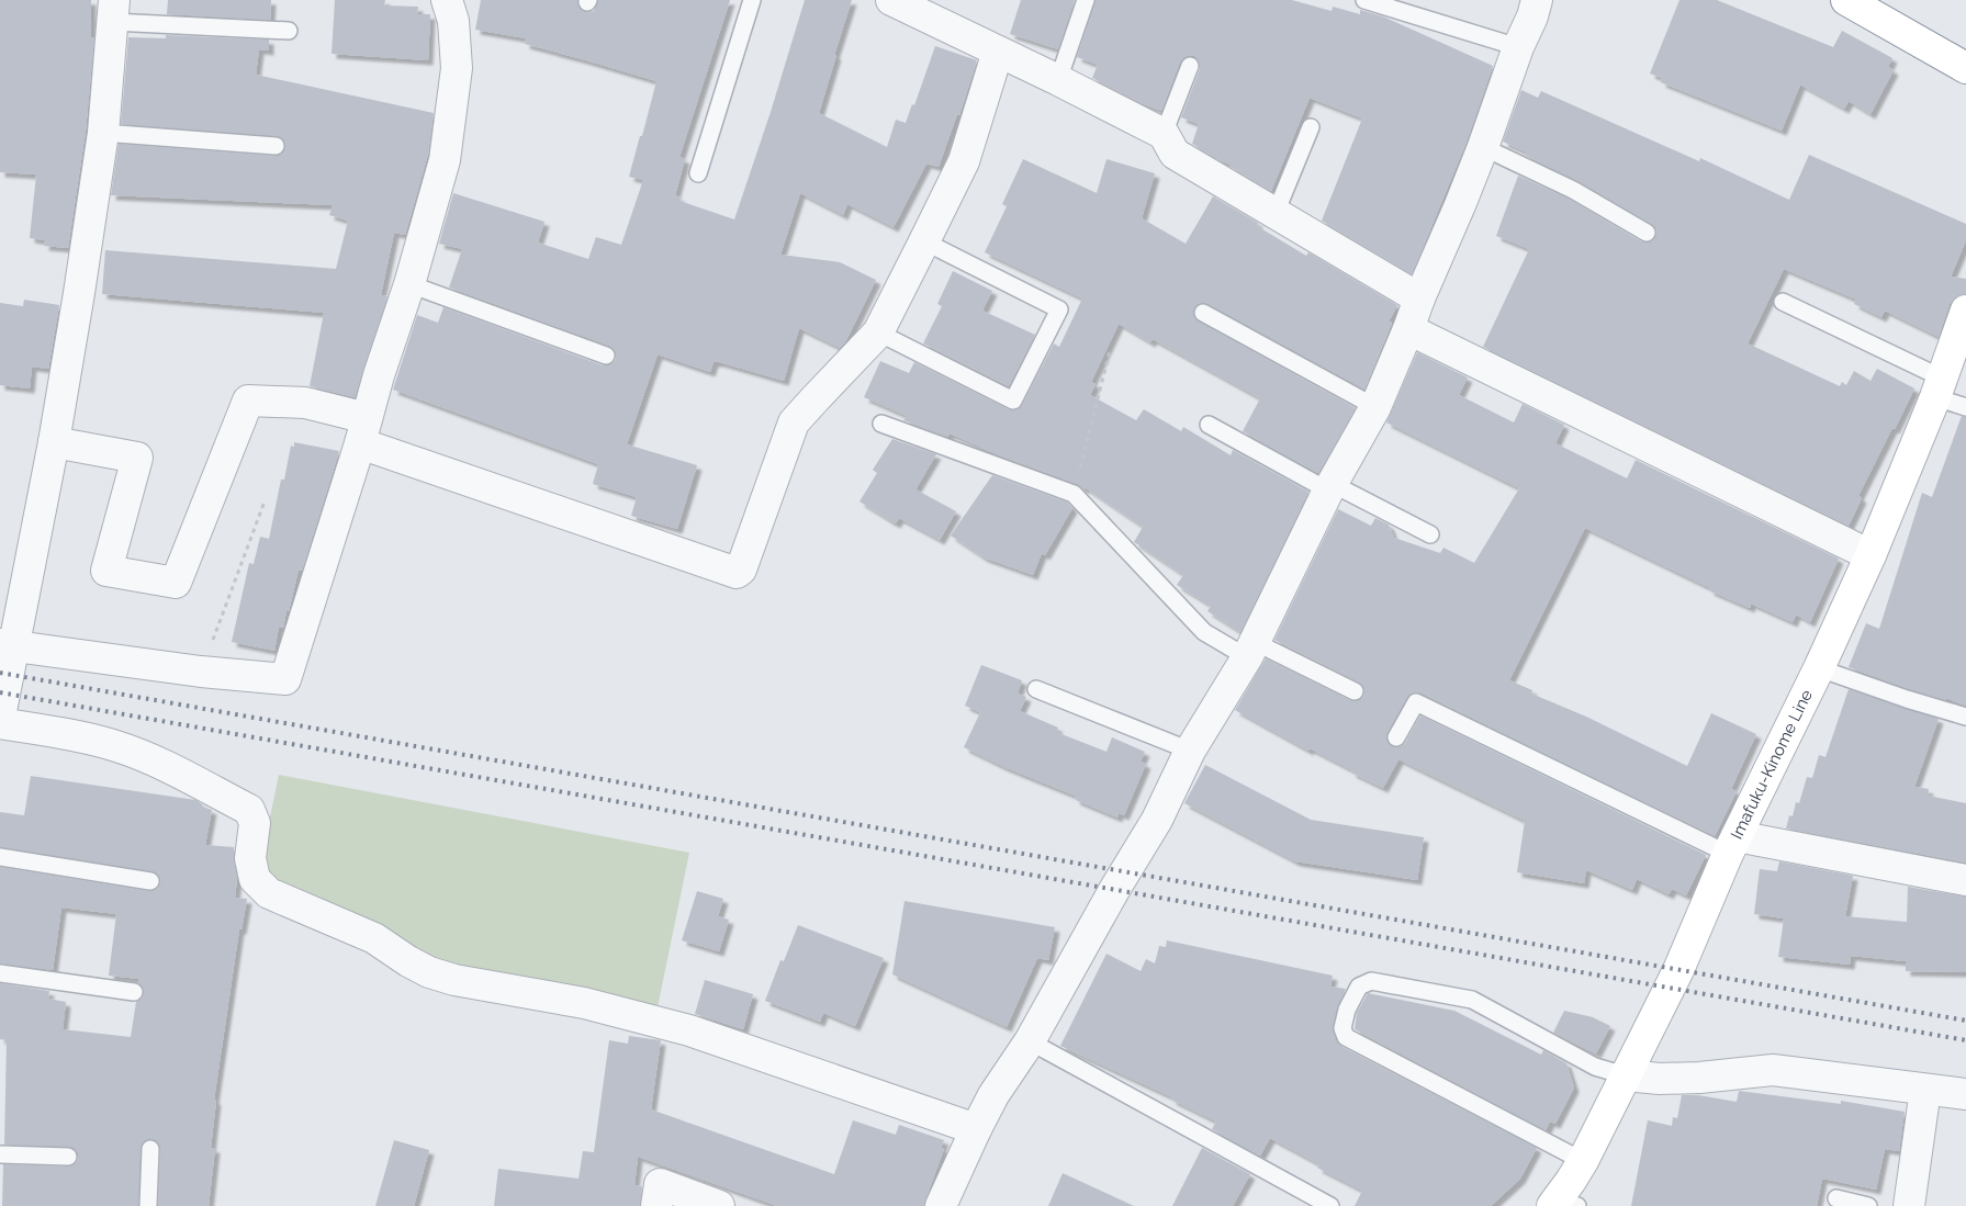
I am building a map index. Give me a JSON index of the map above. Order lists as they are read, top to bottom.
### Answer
{
  "streets": {
    "main road": ["Imafuku-Kinome Line"]
  }
}
